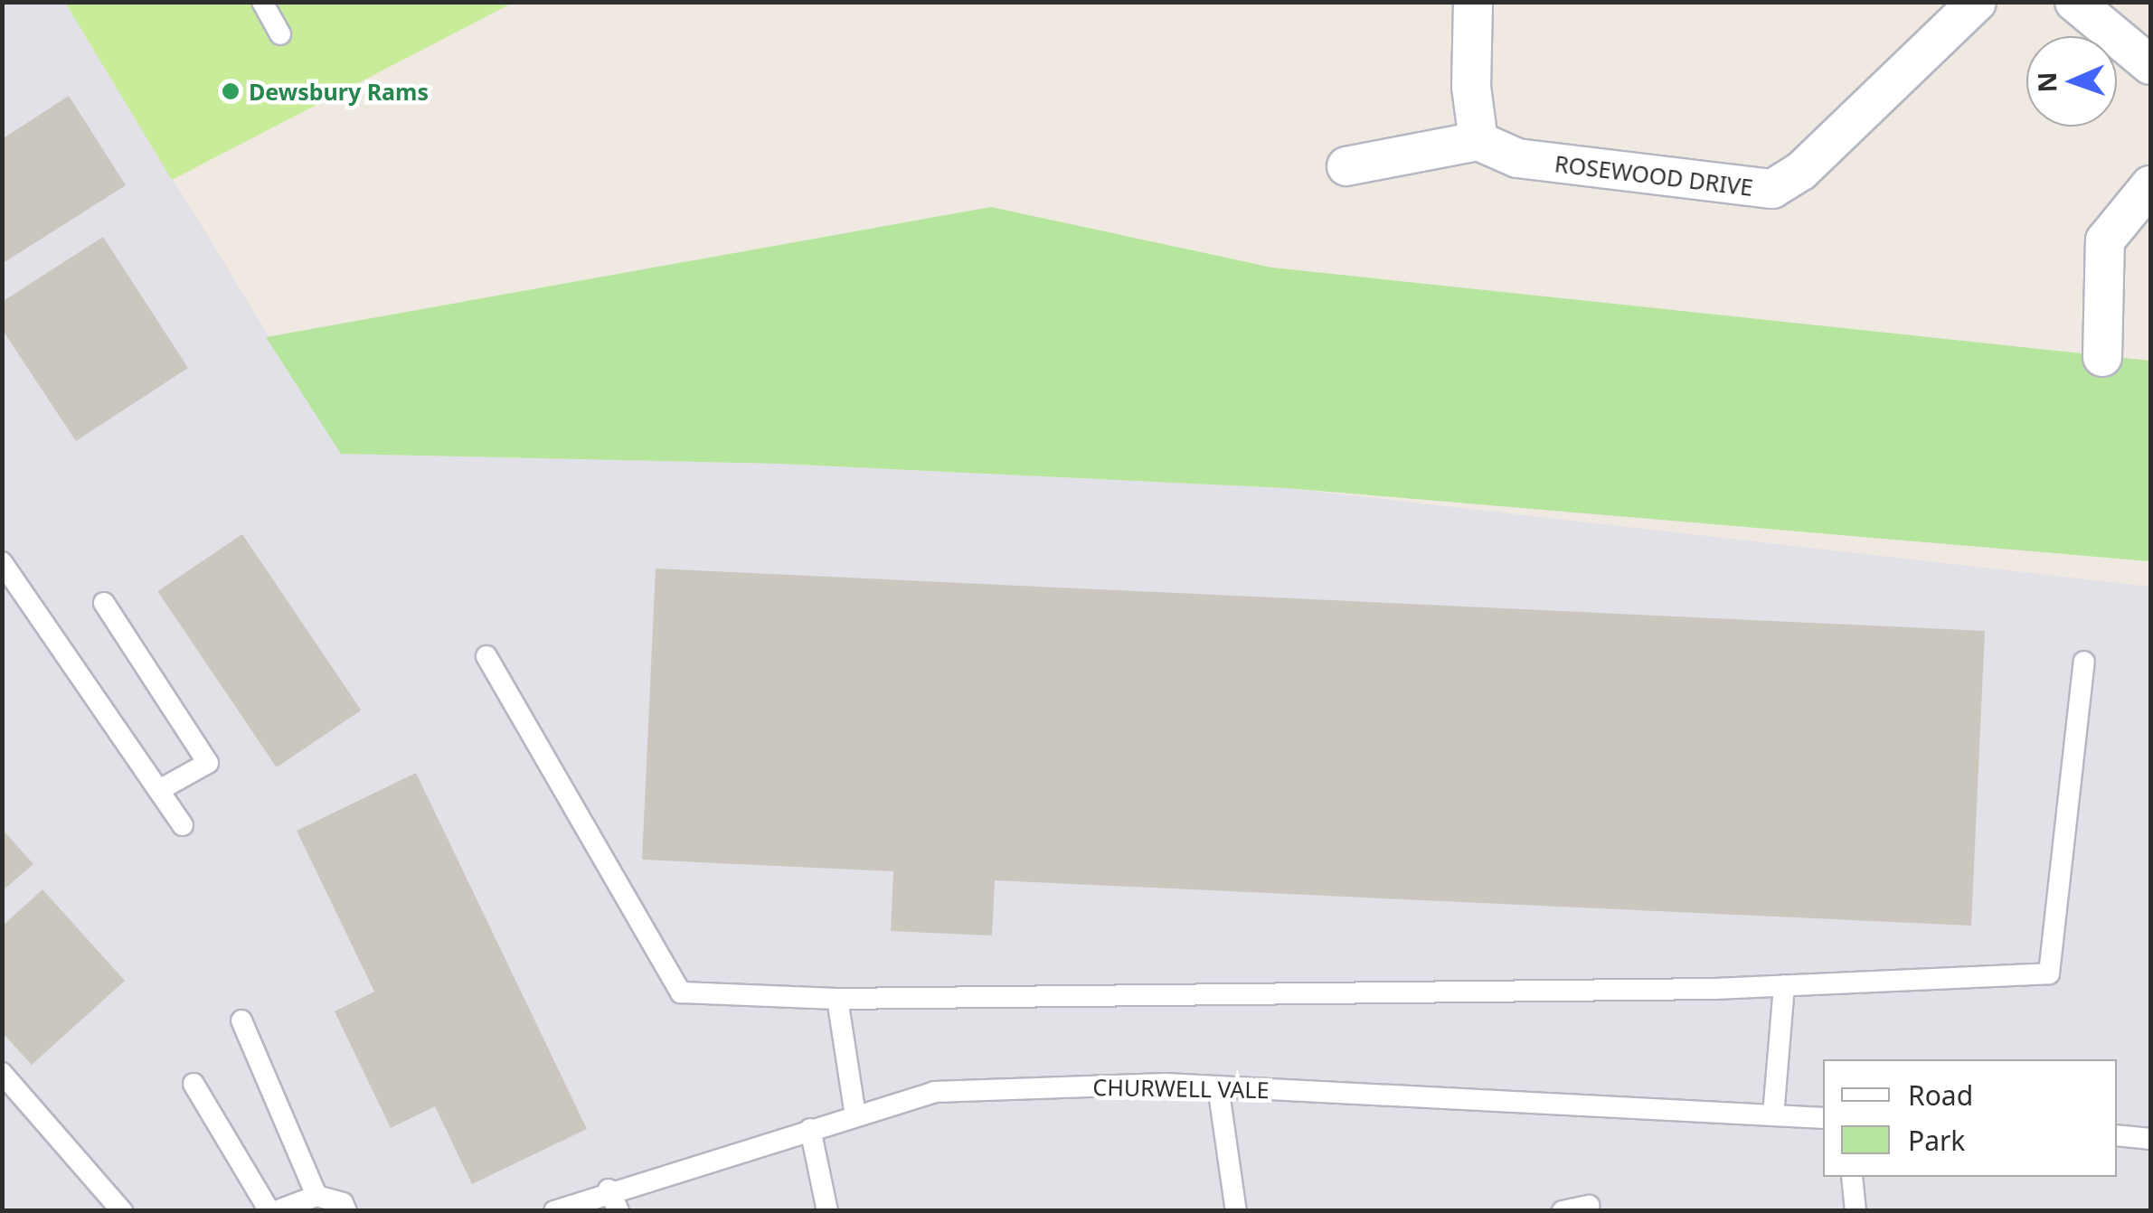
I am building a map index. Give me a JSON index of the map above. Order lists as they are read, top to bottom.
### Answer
{
  "streets": {
    "street": ["ROSEWOOD DRIVE"],
    "lane": ["CHURWELL VALE"]
  },
  "places": ["Dewsbury Rams"],
  "legend": ["Road", "Park"],
  "north": "left"
}
